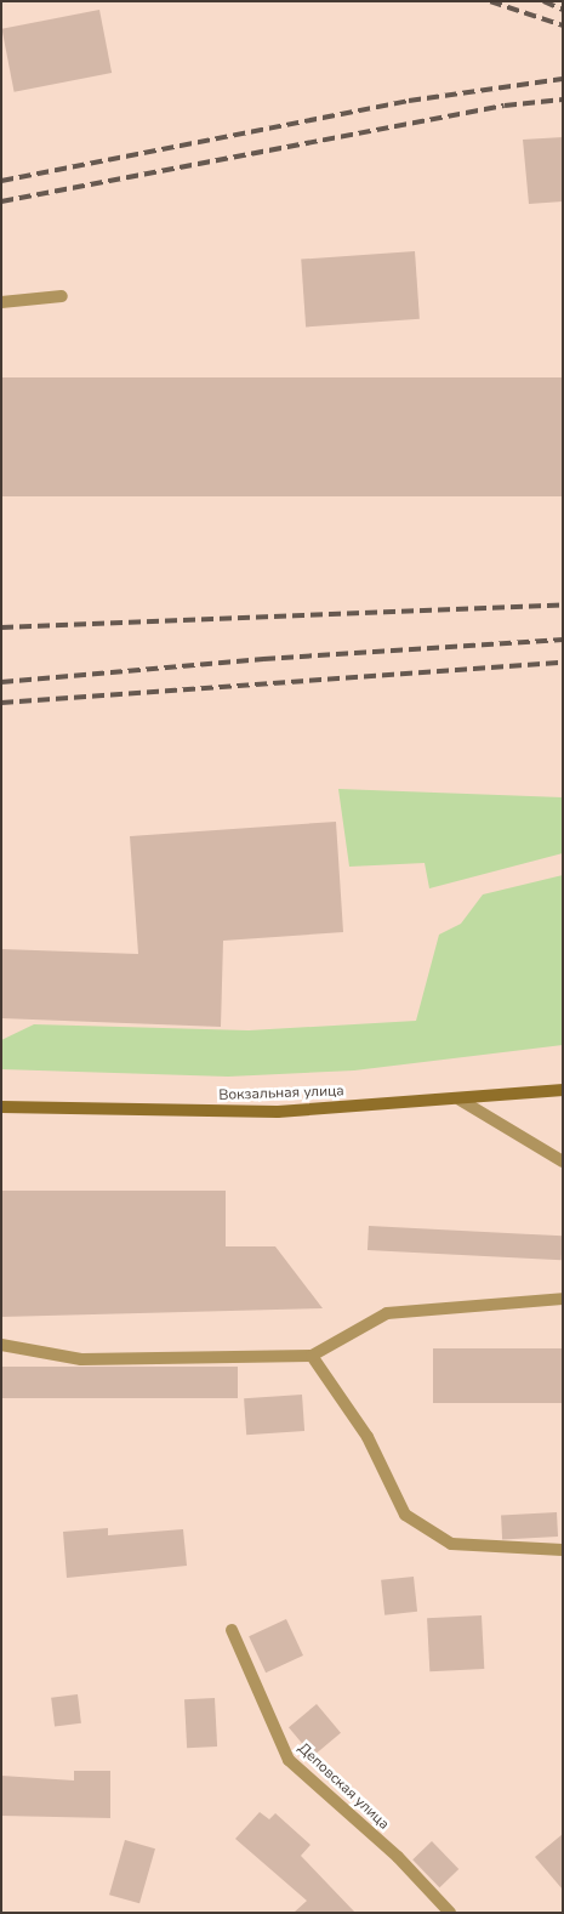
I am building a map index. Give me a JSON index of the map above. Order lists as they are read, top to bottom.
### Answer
{
  "streets": {
    "street": ["Вокзальная улица", "Деповская улица"]
  }
}
